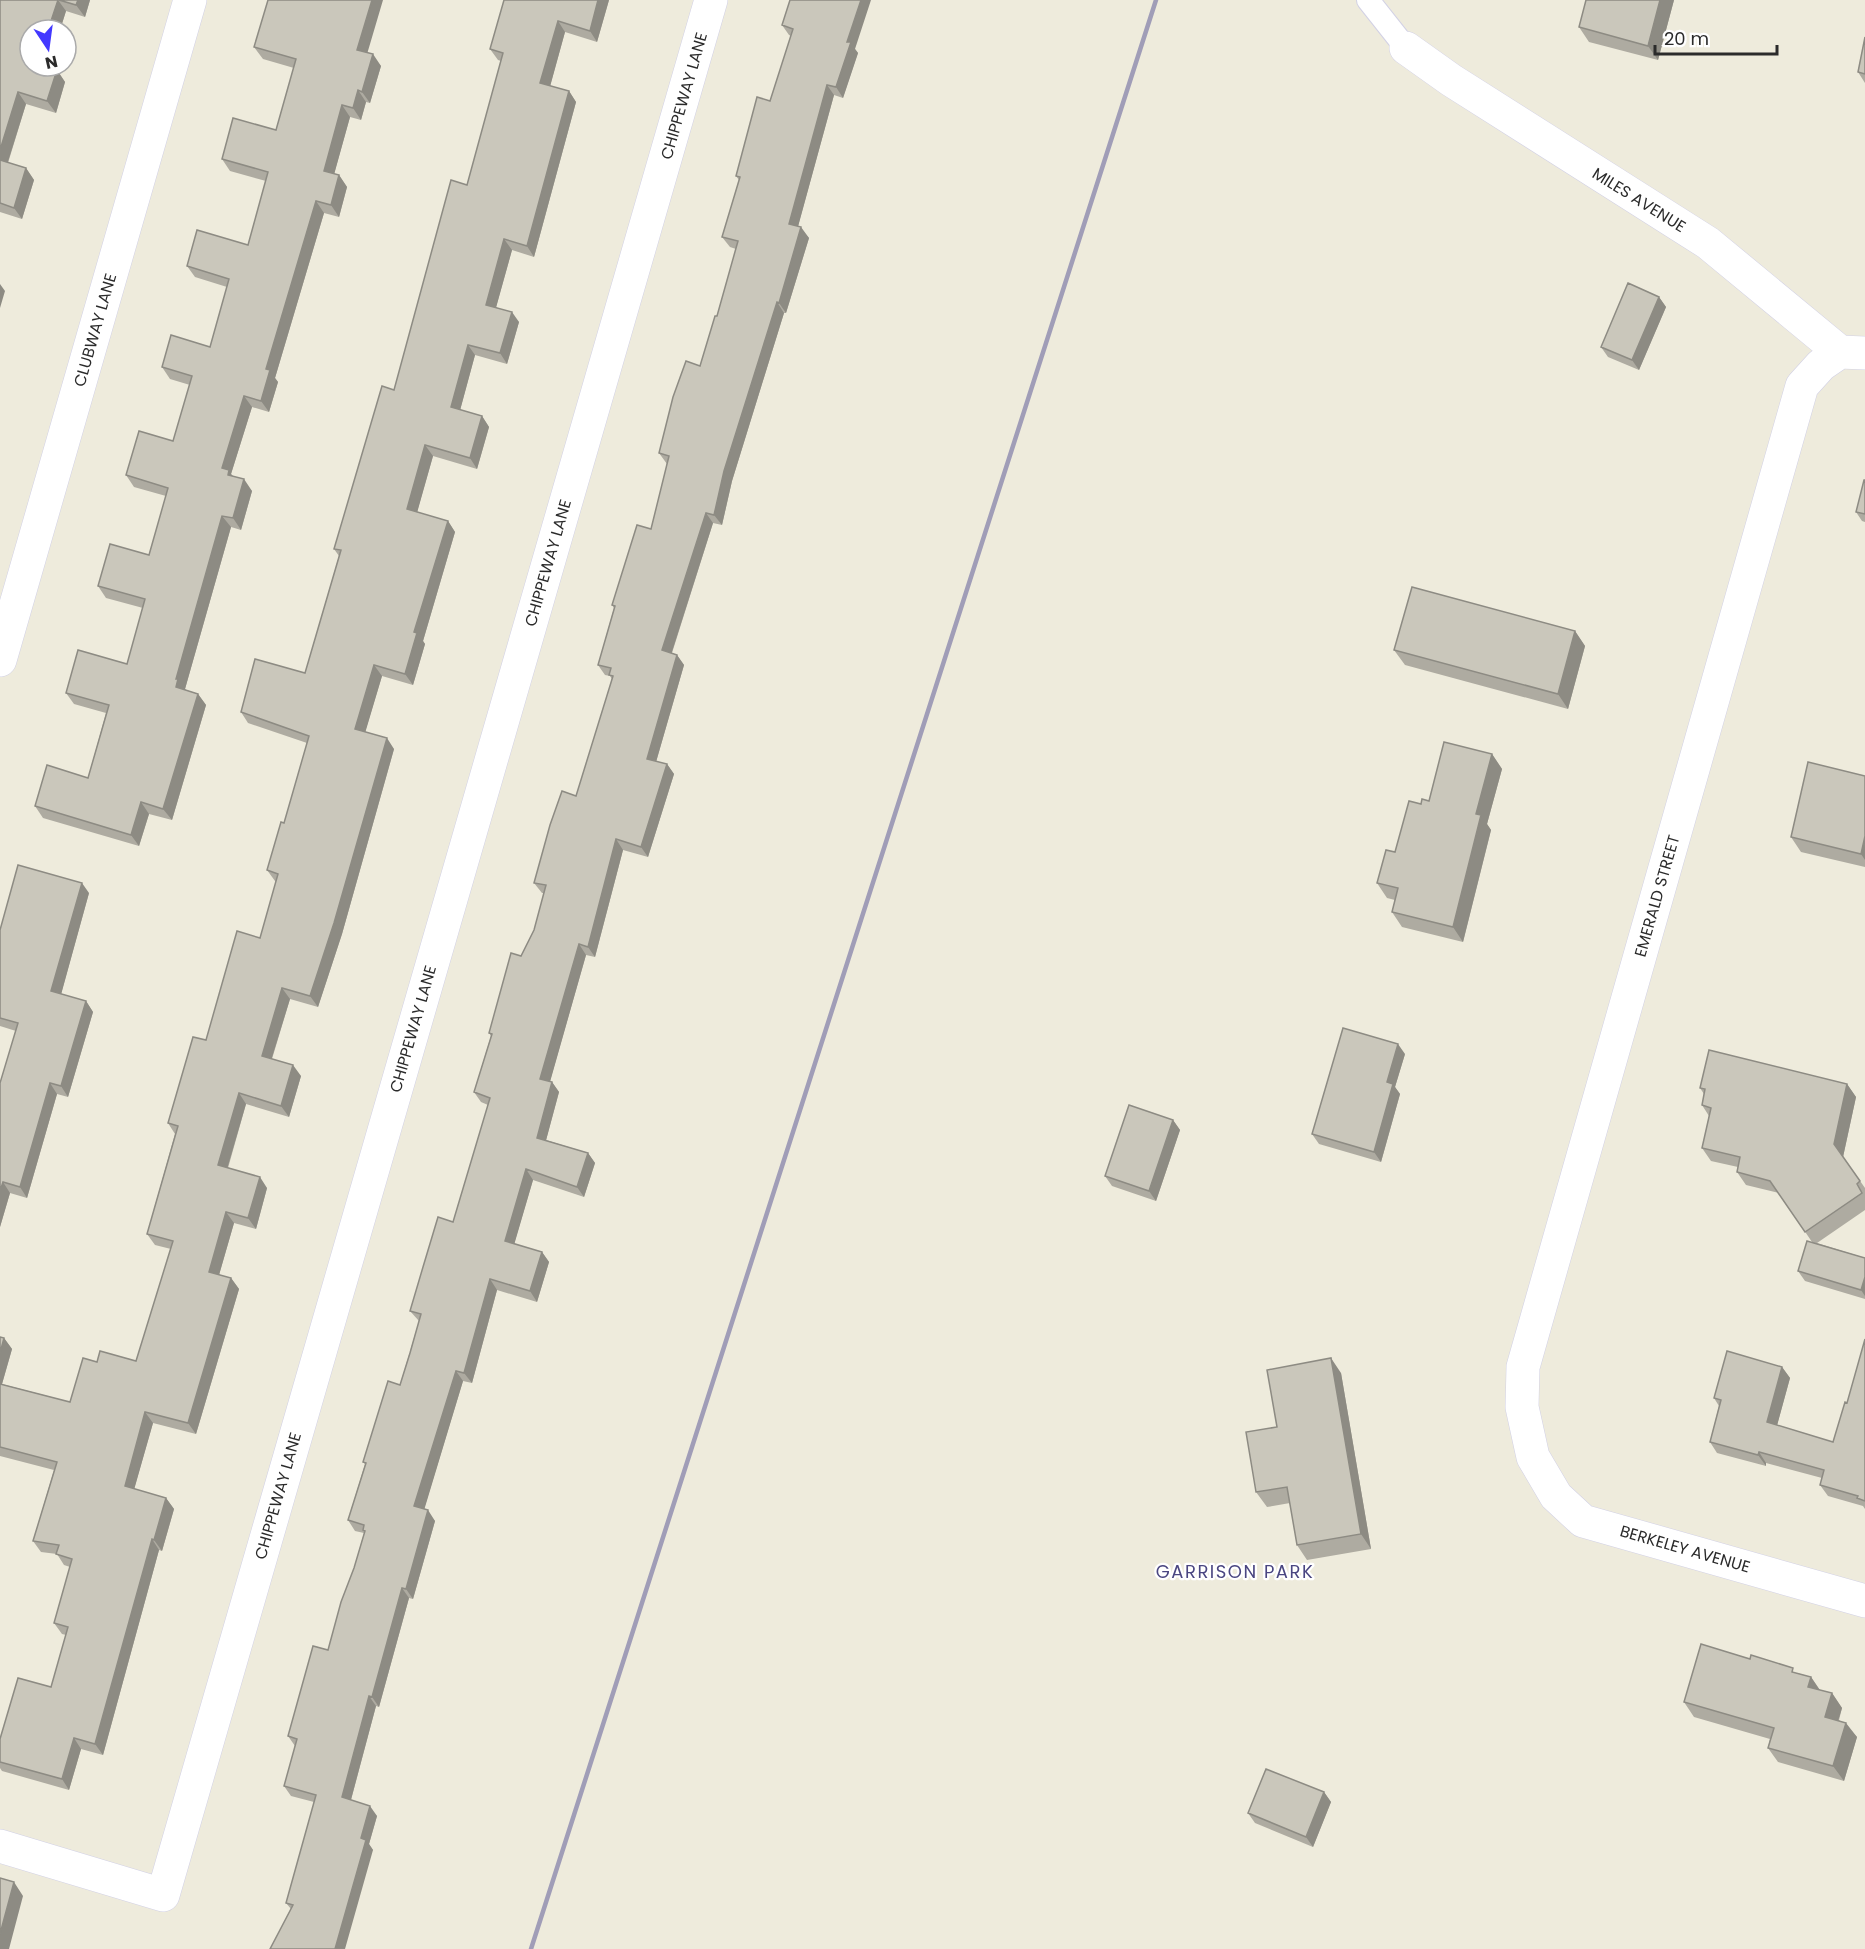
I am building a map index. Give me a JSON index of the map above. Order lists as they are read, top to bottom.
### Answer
{
  "streets": {
    "street": [
      "CHIPPEWAY LANE",
      "MILES AVENUE",
      "CLUBWAY LANE",
      "EMERALD STREET",
      "BERKELEY AVENUE"
    ]
  },
  "crossings": [
    ["MILES AVENUE", "EMERALD STREET"],
    ["EMERALD STREET", "BERKELEY AVENUE"]
  ],
  "districts": ["GARRISON PARK"],
  "scale_bar": "20 m",
  "north": "bottom"
}
